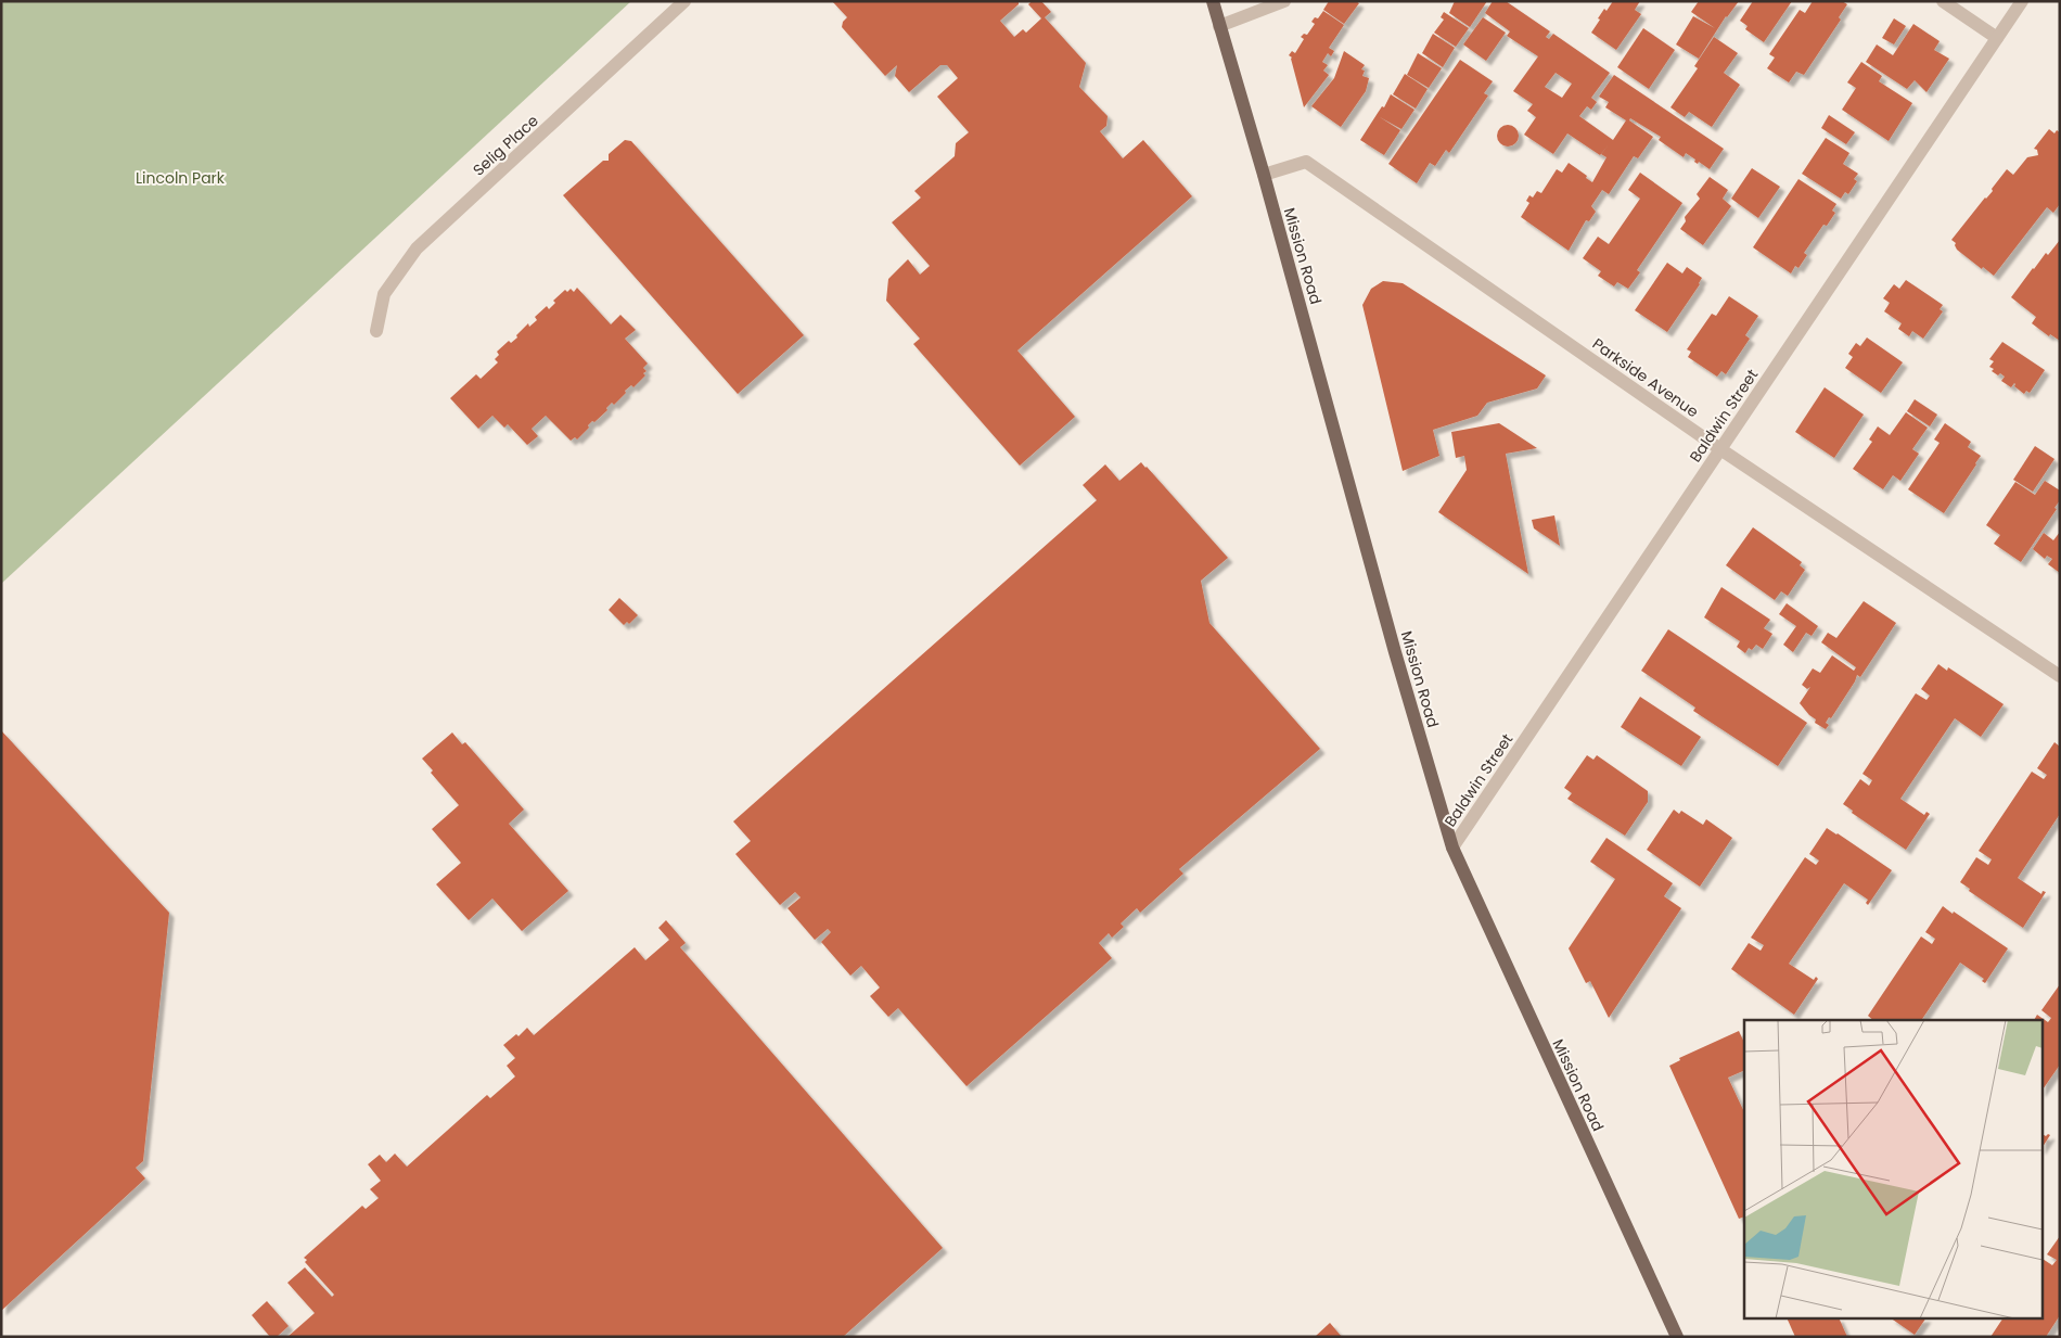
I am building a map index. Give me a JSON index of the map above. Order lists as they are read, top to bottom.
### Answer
{
  "streets": {
    "main road": ["Mission Road"],
    "street": ["Selig Place", "Parkside Avenue", "Baldwin Street"]
  },
  "crossings": [
    ["Mission Road", "Parkside Avenue"],
    ["Mission Road", "Baldwin Street"],
    ["Parkside Avenue", "Baldwin Street"]
  ],
  "parks": ["Lincoln Park"]
}
